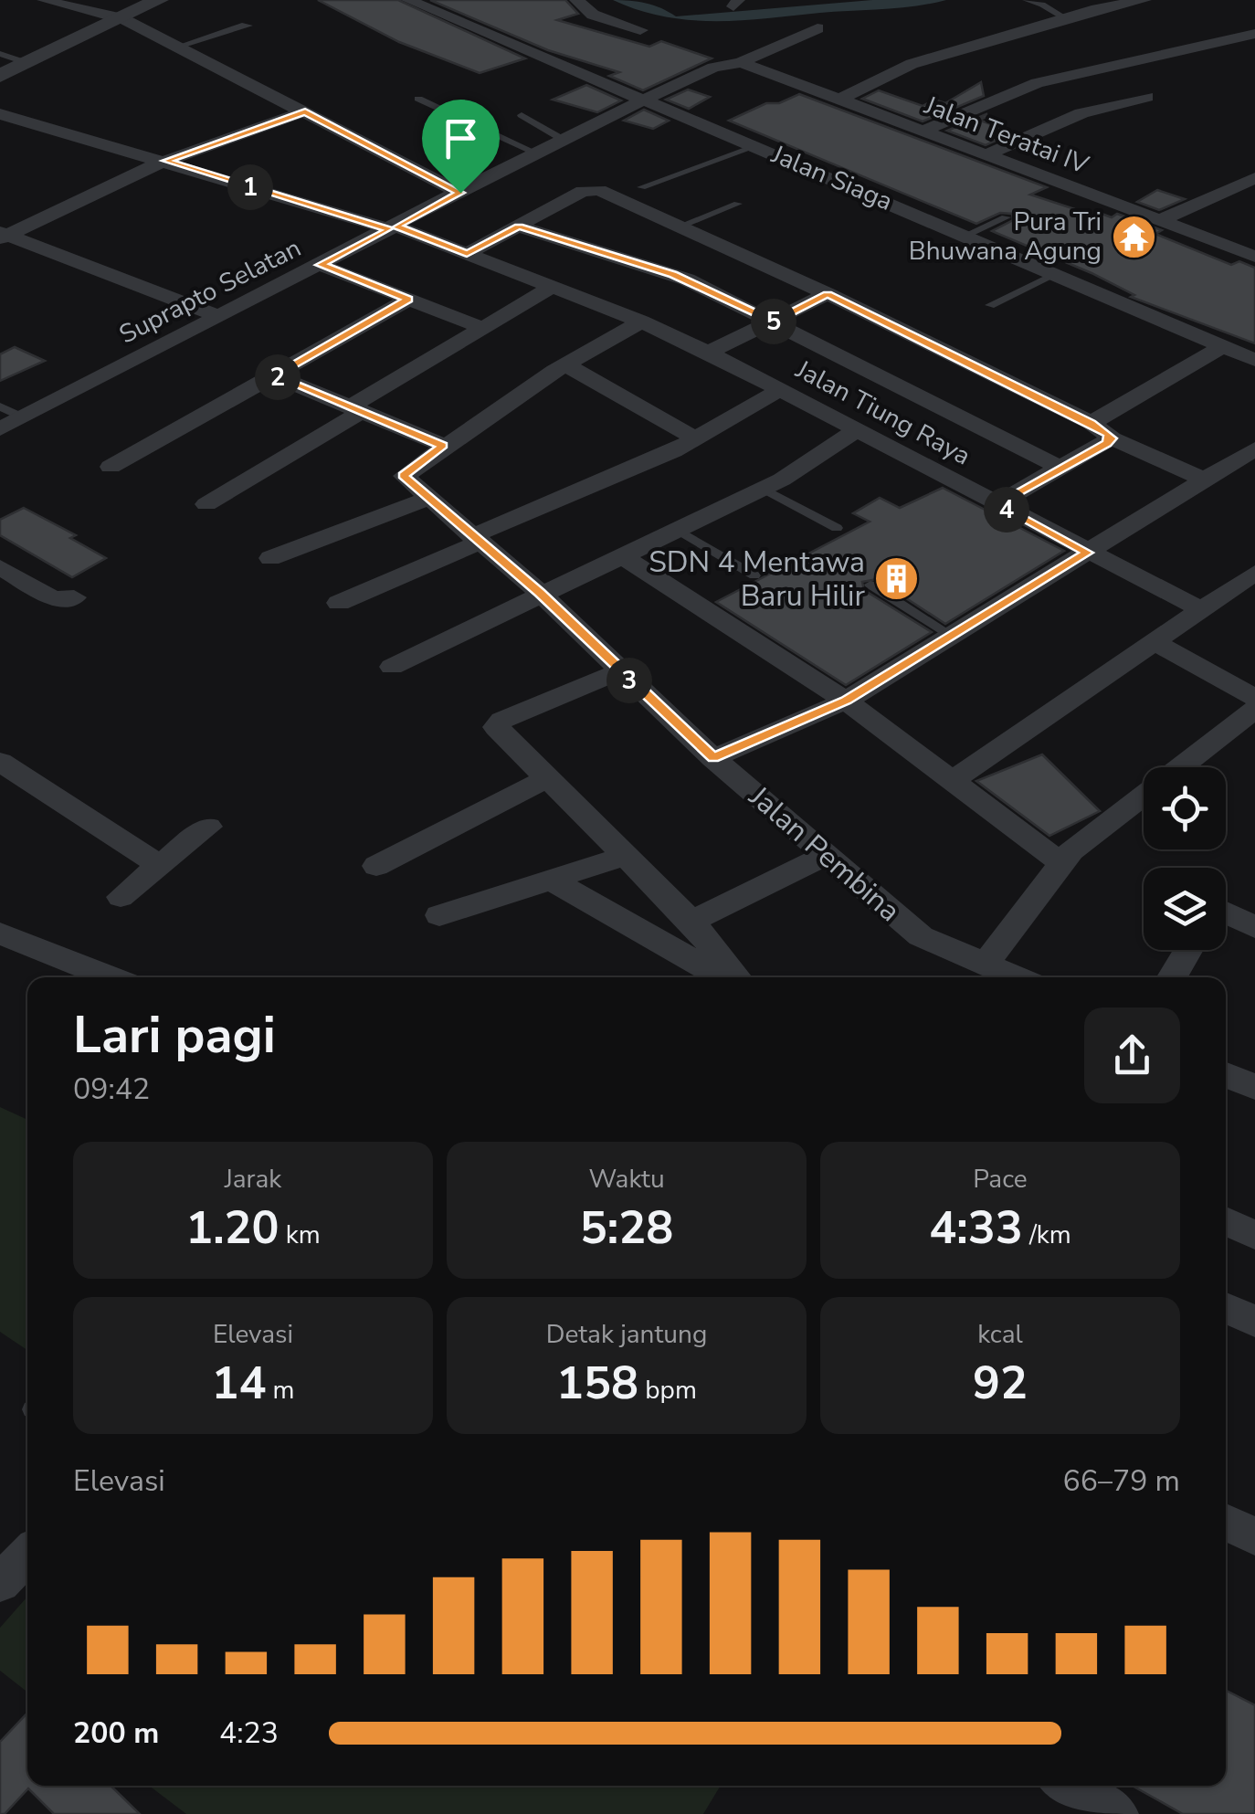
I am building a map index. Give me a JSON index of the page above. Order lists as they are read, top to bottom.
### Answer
{
  "streets": {
    "street": [
      "Jalan Teratai IV",
      "Jalan Siaga",
      "Suprapto Selatan",
      "Jalan Tiung Raya",
      "Jalan Pembina"
    ]
  },
  "crossings": [
    ["Jalan Teratai IV", "Suprapto Selatan"],
    ["Jalan Siaga", "Suprapto Selatan"],
    ["Suprapto Selatan", "Jalan Tiung Raya"],
    ["Jalan Tiung Raya", "Jalan Pembina"]
  ],
  "places": {
    "temple": ["Pura Tri Bhuwana Agung"],
    "building": ["SDN 4 Mentawa Baru Hilir"]
  },
  "page": {
    "pins": [
      "1",
      "5",
      "2",
      "4",
      "3"
    ],
    "heading": ["Lari pagi", "09:42"],
    "stats": [
      ["Jarak", "1.20 km"],
      ["Waktu", "5:28"],
      ["Pace", "4:33 /km"],
      ["Elevasi", "14 m"],
      ["Detak jantung", "158 bpm"],
      ["kcal", "92"]
    ],
    "chart": ["Elevasi", "66–79 m"],
    "list": [
      {
        "name": "200 m",
        "note": "4:23"
      }
    ]
  }
}
